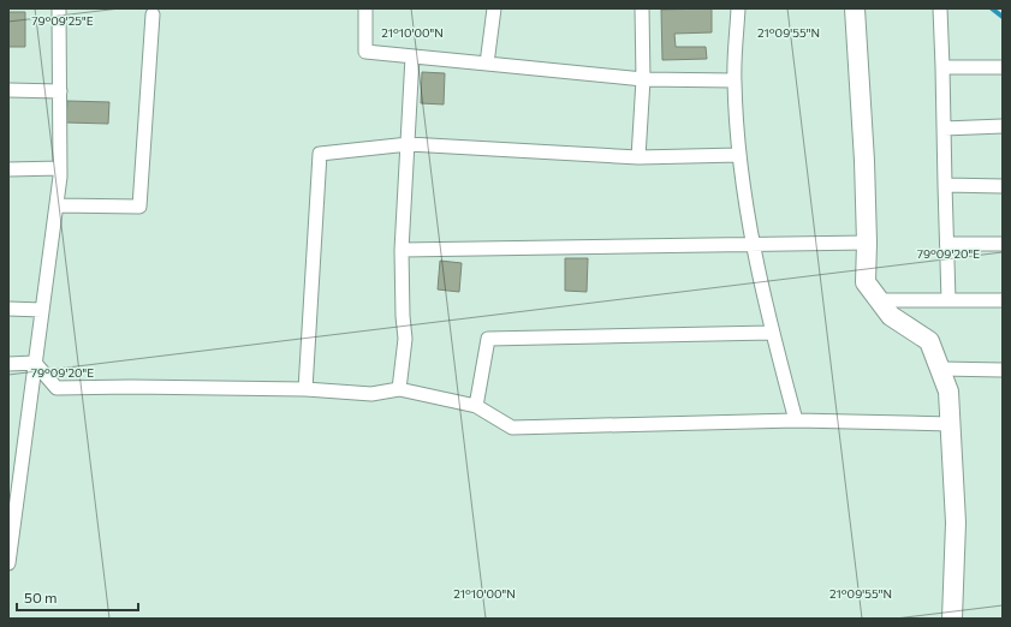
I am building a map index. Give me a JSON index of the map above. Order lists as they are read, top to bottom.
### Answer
{
  "scale_bar": "50 m",
  "coordinates": [
    "79°09'25\"E",
    "21°10'00\"N",
    "21°09'55\"N",
    "79°09'20\"E"
  ]
}
